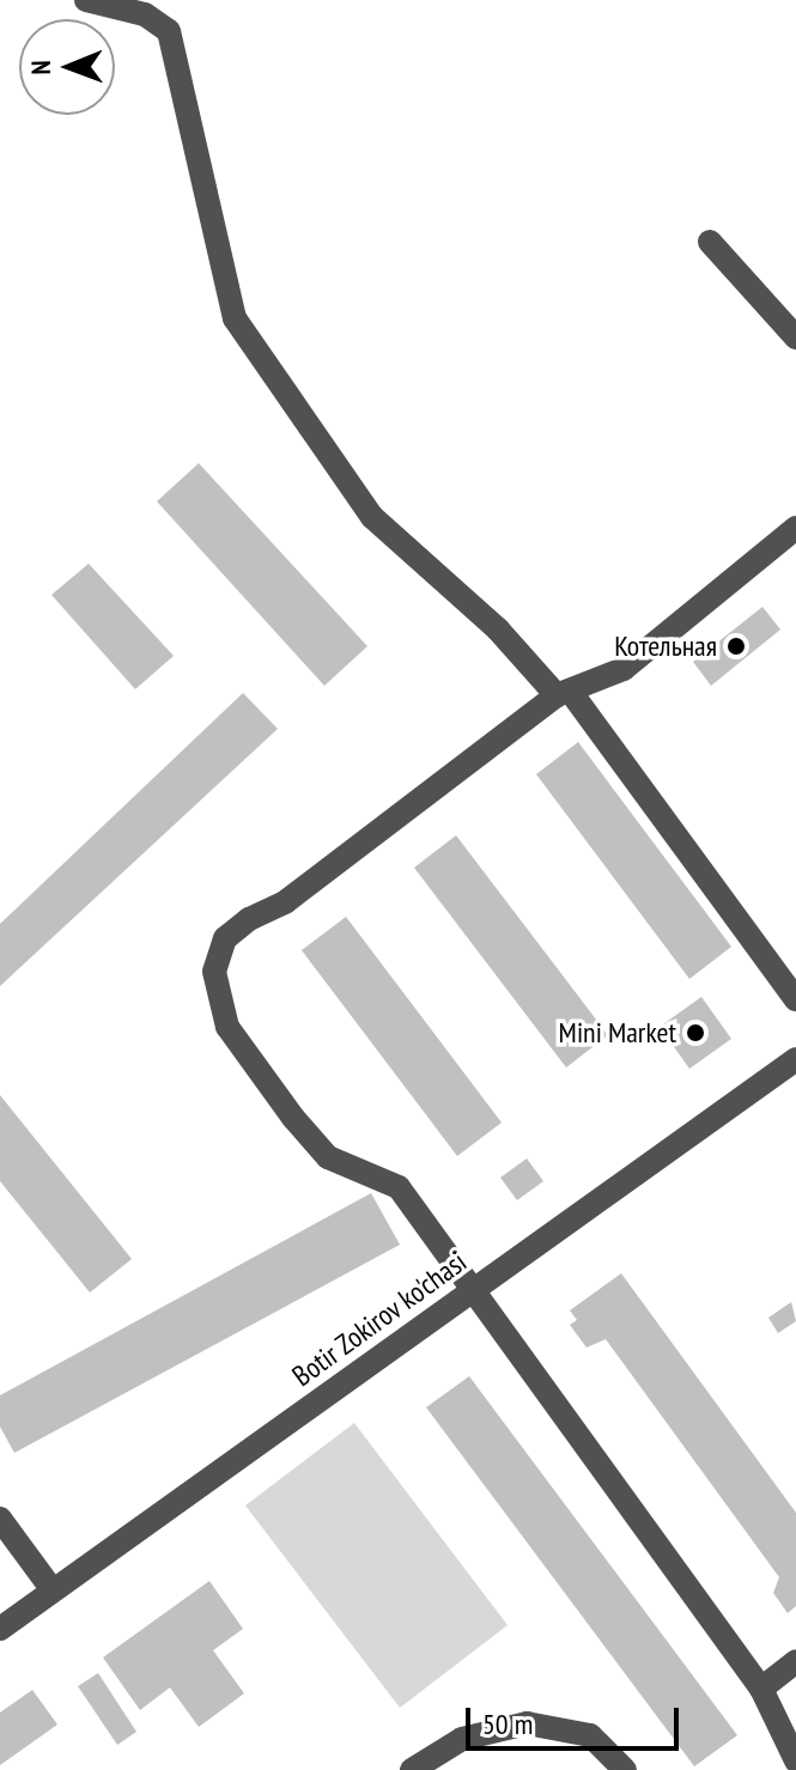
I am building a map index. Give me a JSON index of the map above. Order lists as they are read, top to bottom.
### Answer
{
  "streets": {
    "street": ["Botir Zokirov ko'chasi"]
  },
  "places": ["Котельная", "Mini Market"],
  "scale_bar": "50 m",
  "north": "left"
}
